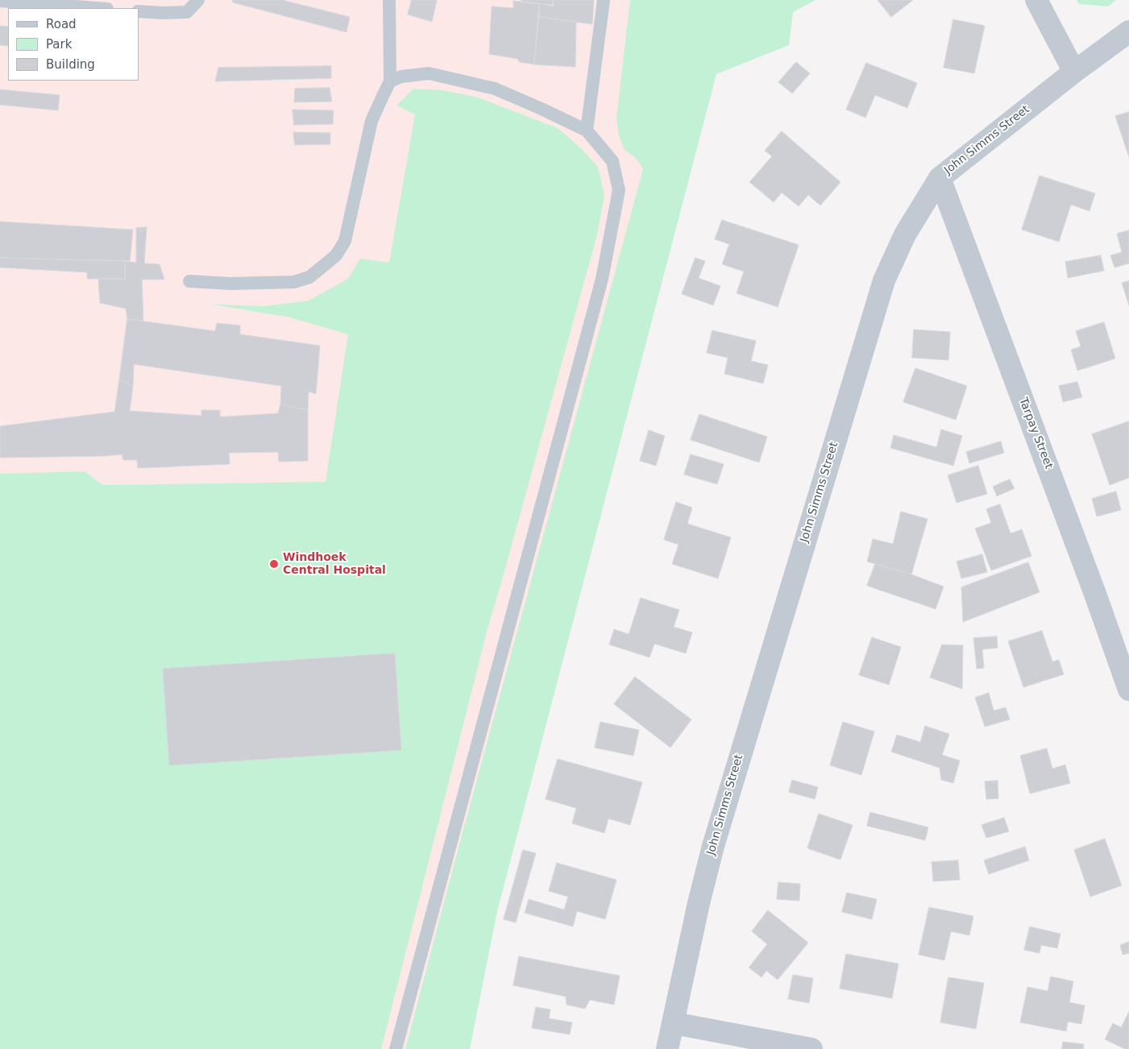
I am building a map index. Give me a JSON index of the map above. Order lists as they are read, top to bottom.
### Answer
{
  "streets": {
    "street": ["John Simms Street", "Tarpay Street"]
  },
  "crossings": [
    ["John Simms Street", "Tarpay Street"]
  ],
  "places": ["Windhoek Central Hospital"],
  "legend": ["Road", "Park", "Building"]
}
